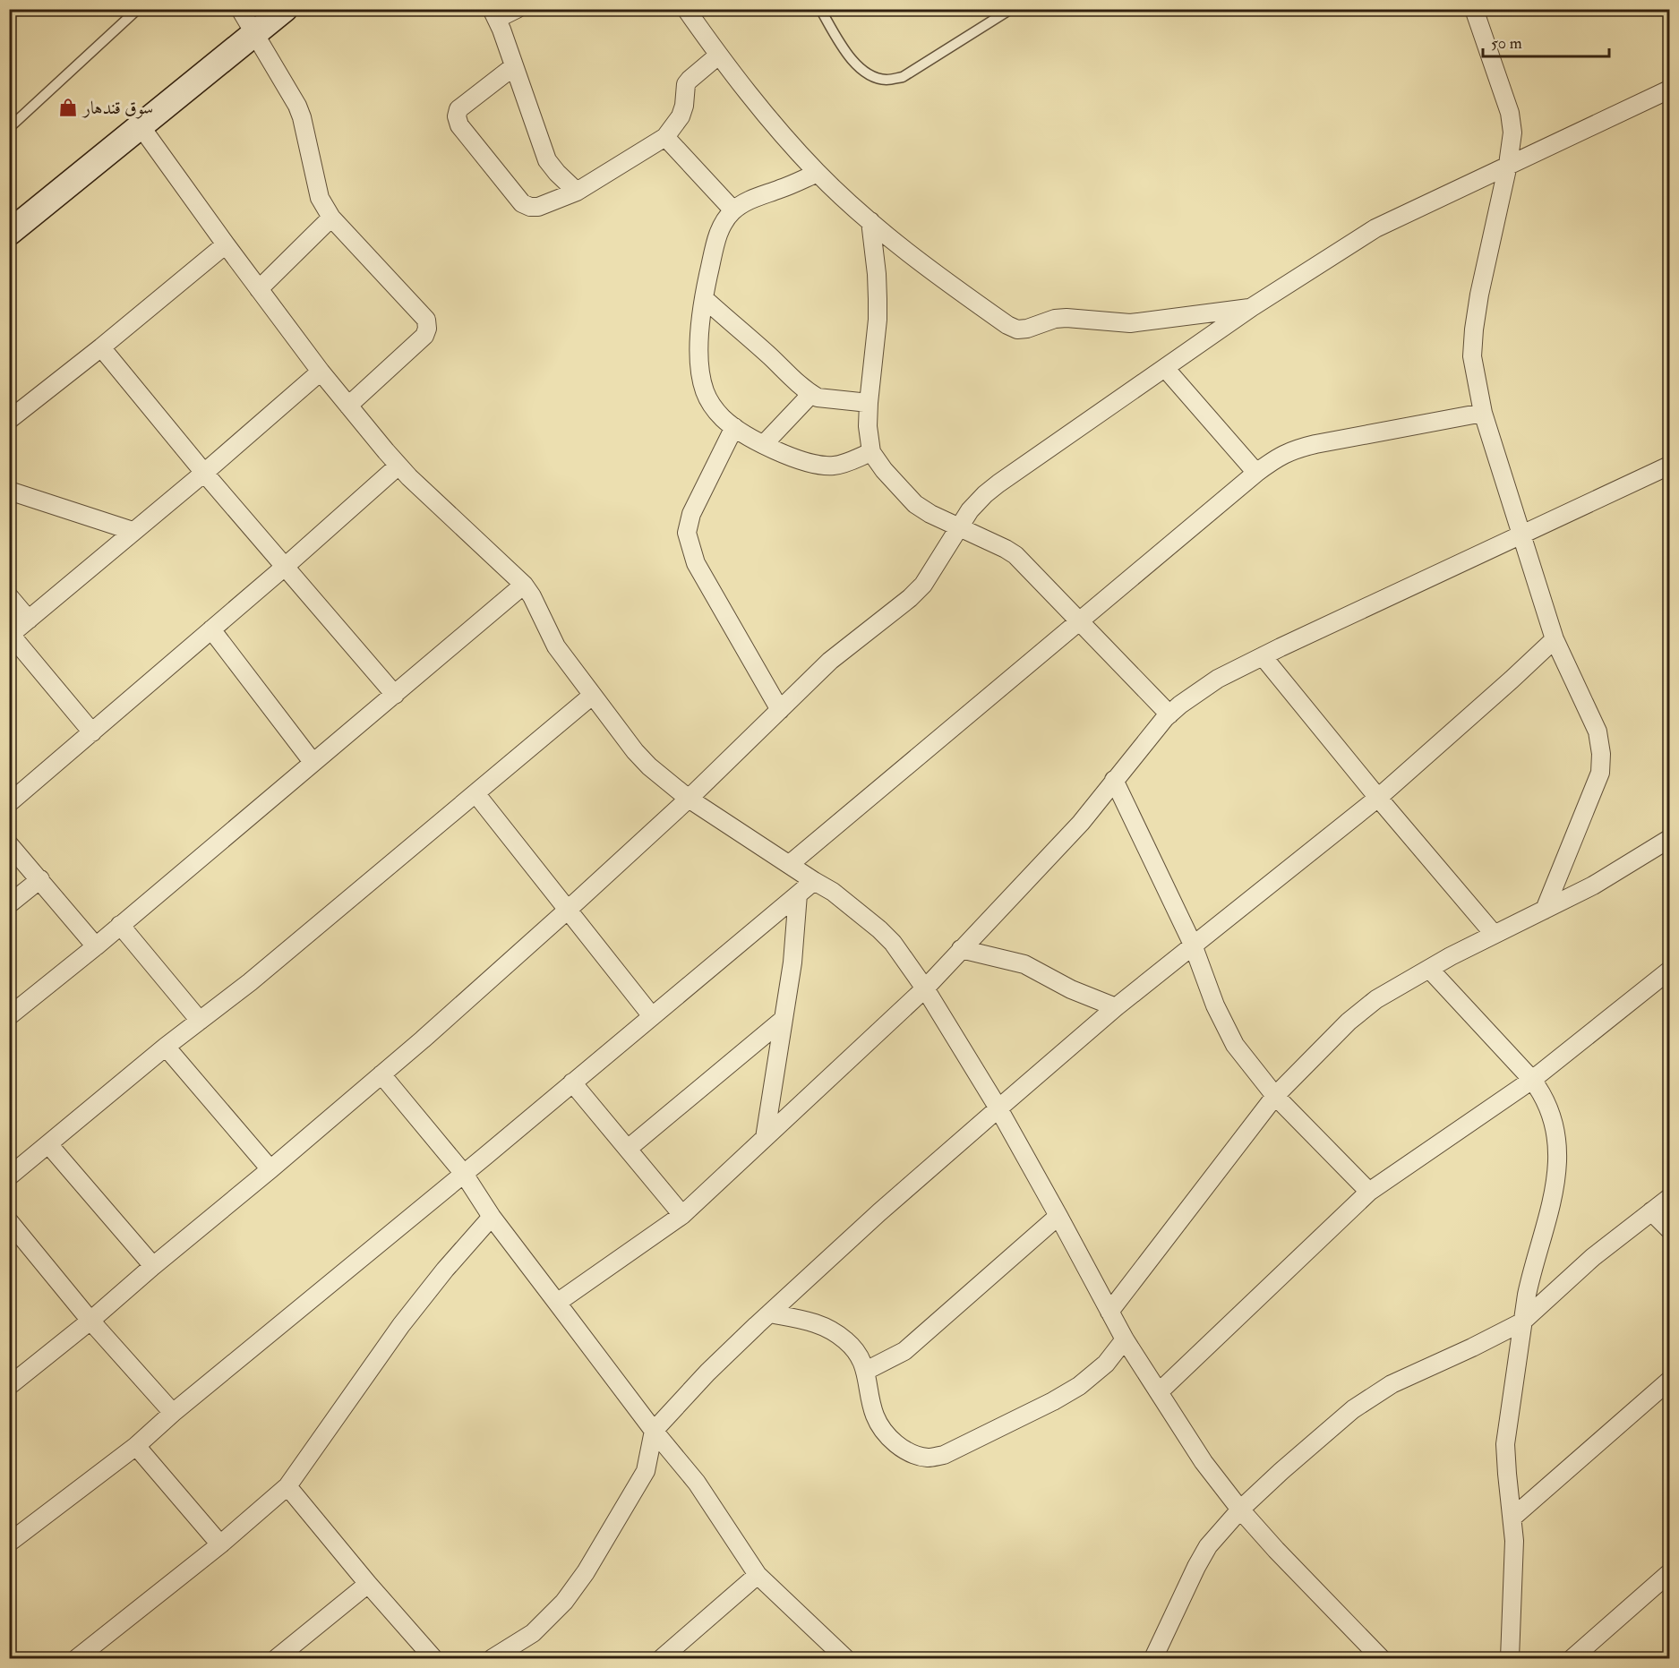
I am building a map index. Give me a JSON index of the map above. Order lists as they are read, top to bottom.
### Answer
{
  "places": {
    "shop": ["سوق قندهار"]
  },
  "scale_bar": "50 m"
}
